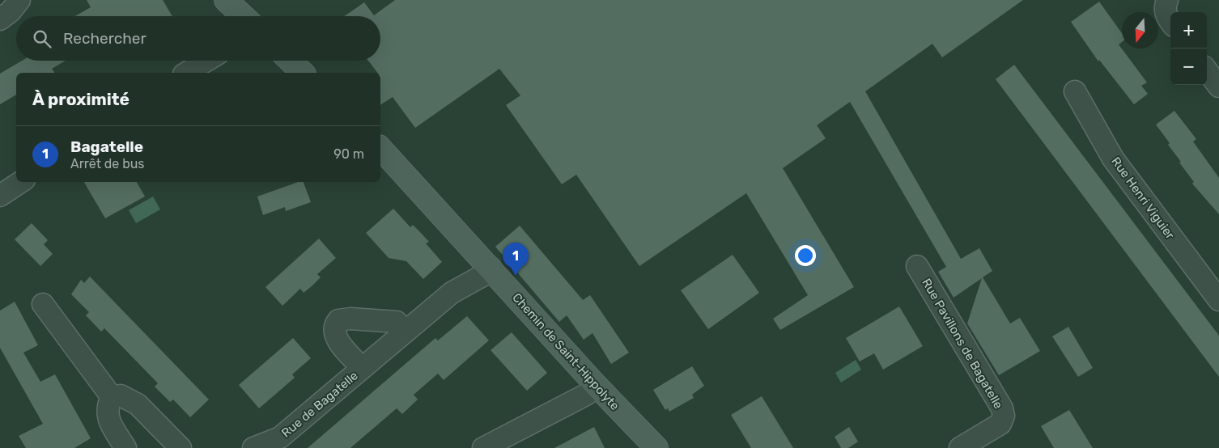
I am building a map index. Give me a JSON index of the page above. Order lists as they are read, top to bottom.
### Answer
{
  "streets": {
    "street": [
      "Rue Henri Viguier",
      "Rue Pavillons de Bagatelle",
      "Chemin de Saint-Hippolyte",
      "Rue de Bagatelle"
    ]
  },
  "crossings": [
    ["Chemin de Saint-Hippolyte", "Rue de Bagatelle"]
  ],
  "north": "bottom",
  "page": {
    "map_buttons": ["+", "−"],
    "search": "Rechercher",
    "heading": "À proximité",
    "list": [
      {
        "mark": "1",
        "name": "Bagatelle",
        "note": "Arrêt de bus",
        "value": "90 m"
      }
    ],
    "pins": "1"
  }
}
